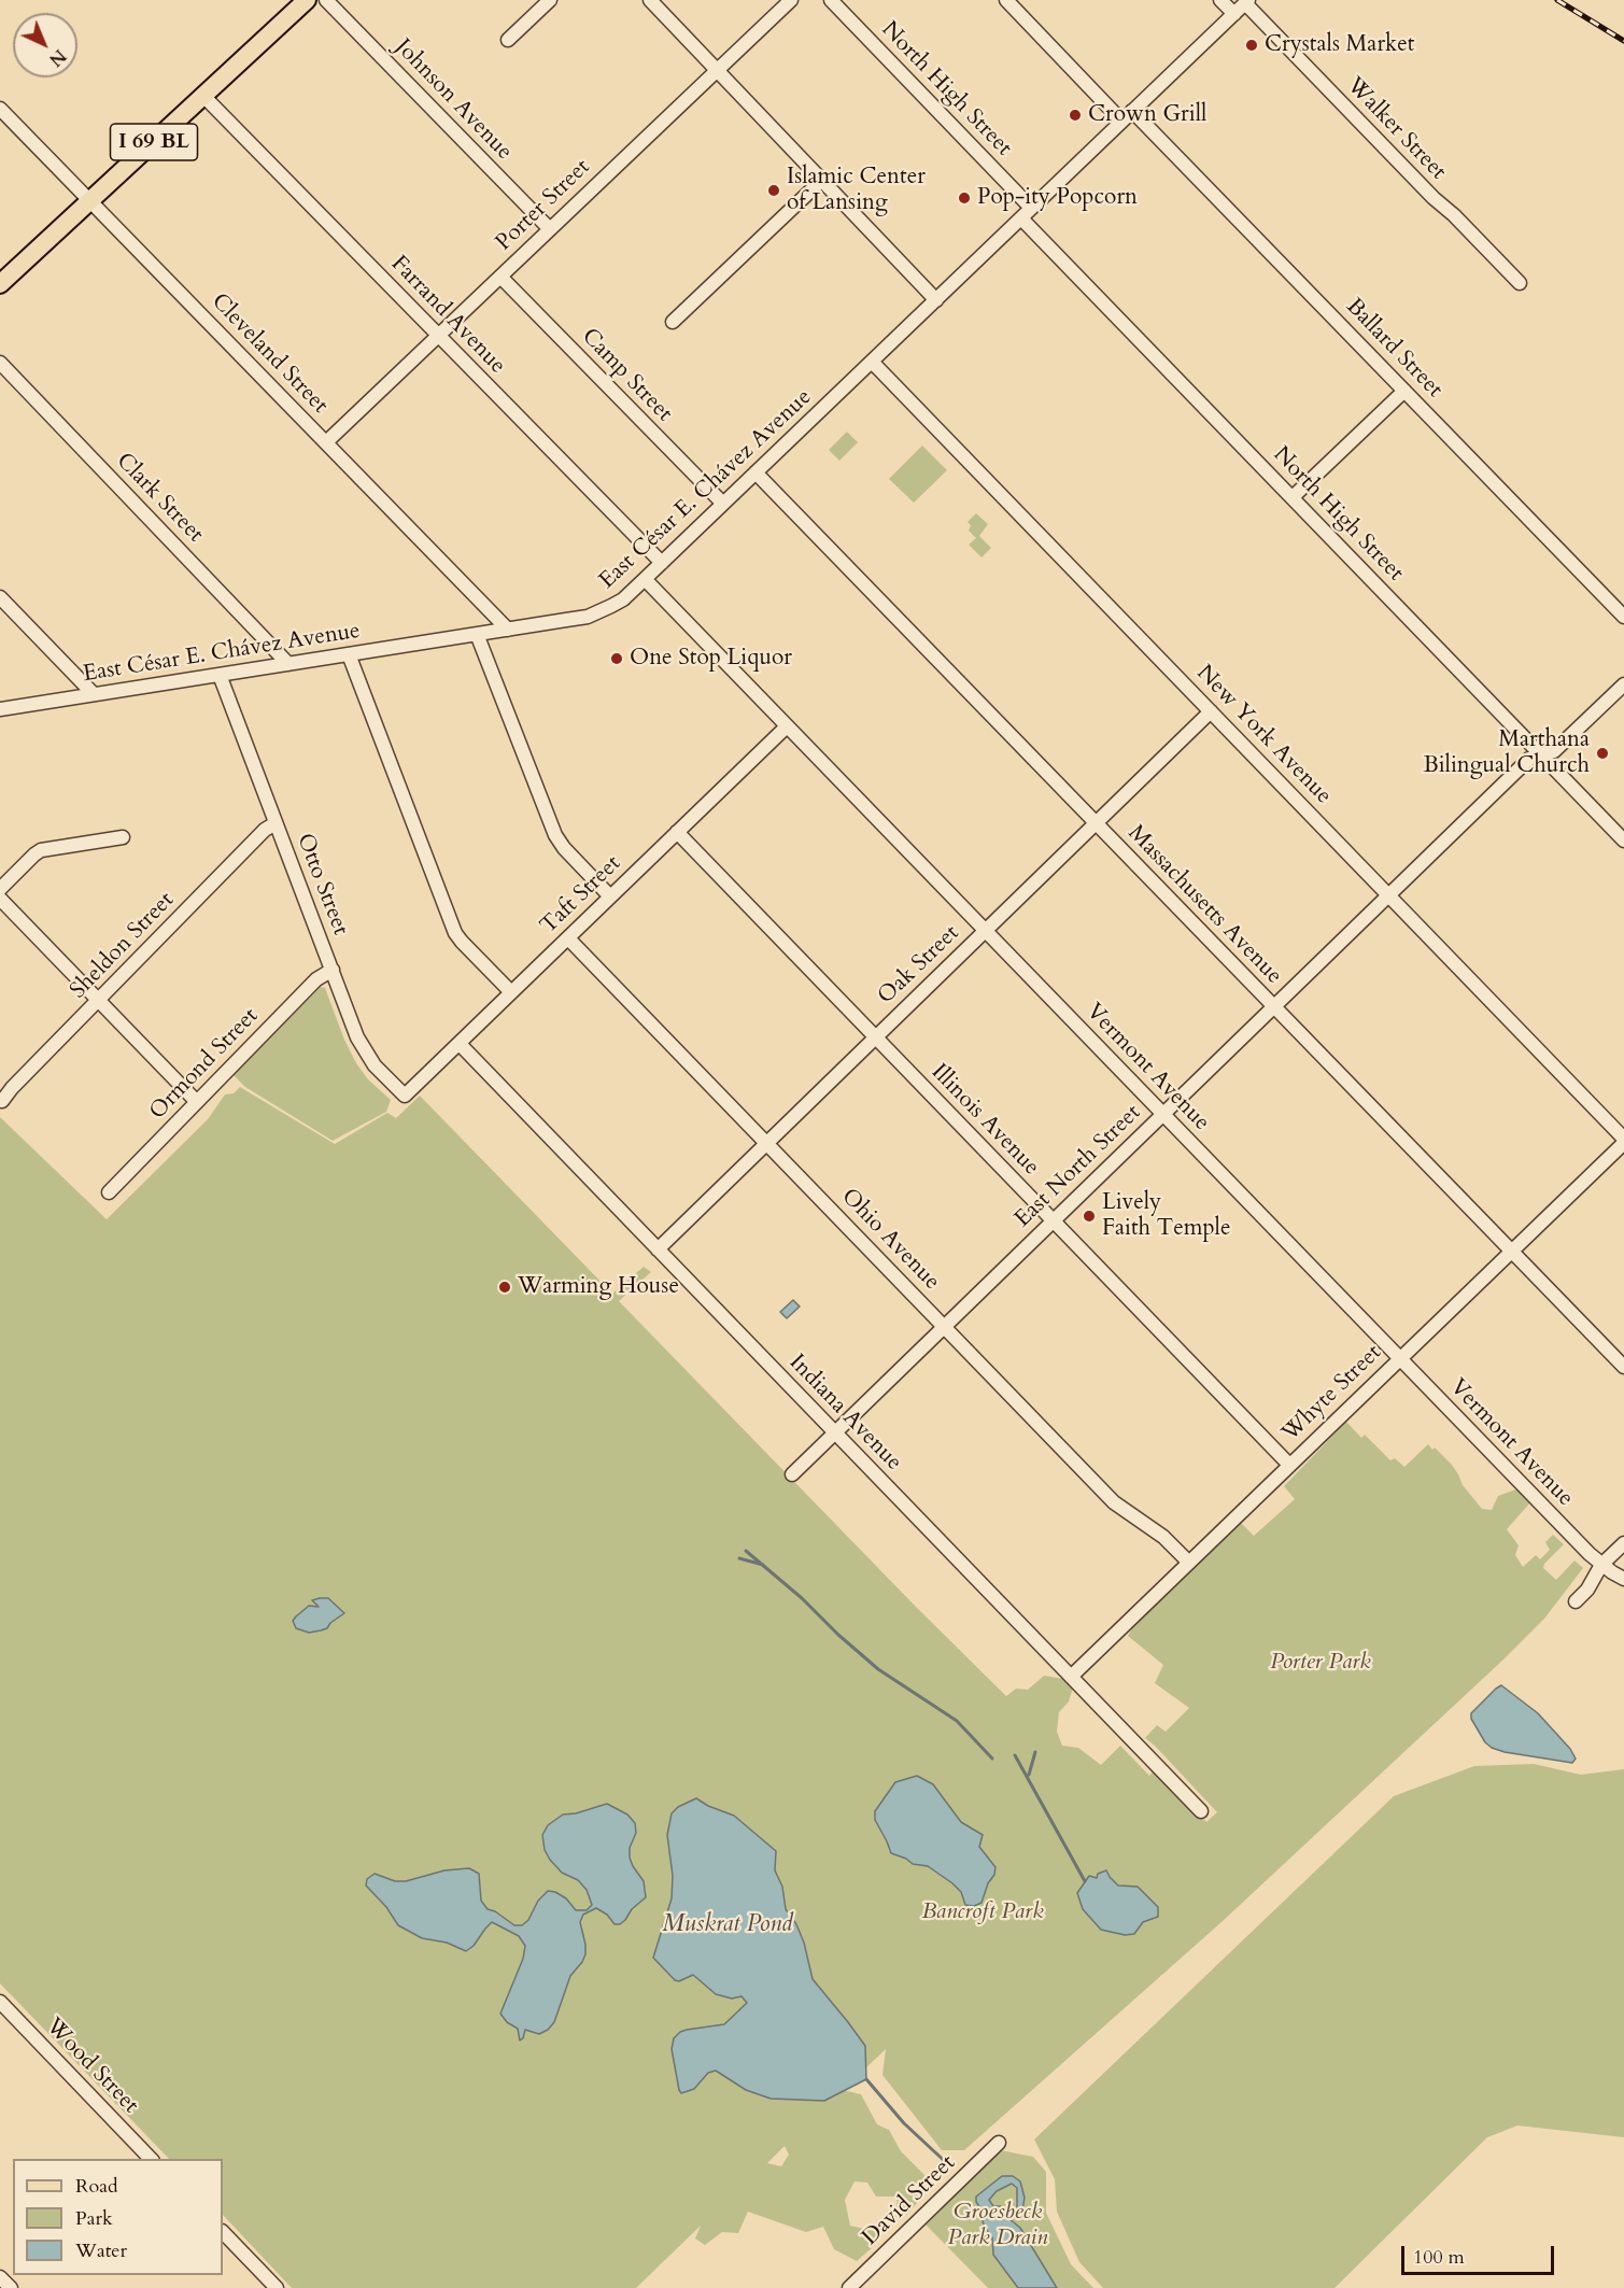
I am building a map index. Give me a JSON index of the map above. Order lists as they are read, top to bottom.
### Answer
{
  "streets": {
    "main road": ["I 69 BL"],
    "street": [
      "North High Street",
      "Johnson Avenue",
      "Walker Street",
      "Porter Street",
      "Farrand Avenue",
      "Ballard Street",
      "Cleveland Street",
      "Camp Street",
      "East César E. Chávez Avenue",
      "Clark Street",
      "New York Avenue",
      "Otto Street",
      "Taft Street",
      "Massachusetts Avenue",
      "Sheldon Street",
      "Oak Street",
      "Ormond Street",
      "Vermont Avenue",
      "Illinois Avenue",
      "East North Street",
      "Ohio Avenue",
      "Whyte Street",
      "Indiana Avenue",
      "Wood Street",
      "David Street"
    ]
  },
  "crossings": [
    ["North High Street", "East César E. Chávez Avenue"],
    ["North High Street", "East North Street"],
    ["Johnson Avenue", "Porter Street"],
    ["Walker Street", "East César E. Chávez Avenue"],
    ["I 69 BL", "Farrand Avenue"],
    ["I 69 BL", "Cleveland Street"],
    ["Porter Street", "Farrand Avenue"],
    ["Porter Street", "Cleveland Street"],
    ["Porter Street", "Camp Street"],
    ["Farrand Avenue", "East César E. Chávez Avenue"],
    ["Ballard Street", "East César E. Chávez Avenue"],
    ["Cleveland Street", "East César E. Chávez Avenue"],
    ["Camp Street", "East César E. Chávez Avenue"],
    ["East César E. Chávez Avenue", "Clark Street"],
    ["East César E. Chávez Avenue", "New York Avenue"],
    ["East César E. Chávez Avenue", "Otto Street"],
    ["East César E. Chávez Avenue", "Massachusetts Avenue"],
    ["East César E. Chávez Avenue", "Vermont Avenue"],
    ["New York Avenue", "Oak Street"],
    ["New York Avenue", "East North Street"],
    ["Otto Street", "Taft Street"],
    ["Otto Street", "Sheldon Street"],
    ["Otto Street", "Ormond Street"],
    ["Taft Street", "Vermont Avenue"],
    ["Taft Street", "Illinois Avenue"],
    ["Taft Street", "Ohio Avenue"],
    ["Taft Street", "Indiana Avenue"],
    ["Massachusetts Avenue", "Oak Street"],
    ["Massachusetts Avenue", "East North Street"],
    ["Massachusetts Avenue", "Whyte Street"],
    ["Oak Street", "Vermont Avenue"],
    ["Oak Street", "Illinois Avenue"],
    ["Oak Street", "Ohio Avenue"],
    ["Oak Street", "Indiana Avenue"],
    ["Vermont Avenue", "East North Street"],
    ["Vermont Avenue", "Whyte Street"],
    ["Illinois Avenue", "East North Street"],
    ["Illinois Avenue", "Whyte Street"],
    ["East North Street", "Ohio Avenue"],
    ["East North Street", "Indiana Avenue"],
    ["Ohio Avenue", "Whyte Street"],
    ["Whyte Street", "Indiana Avenue"]
  ],
  "water": ["Muskrat Pond"],
  "parks": ["Porter Park", "Bancroft Park", "Groesbeck Park Drain"],
  "places": [
    "Crystals Market",
    "Crown Grill",
    "Islamic Center of Lansing",
    "Pop-ity Popcorn",
    "One Stop Liquor",
    "Marthana Bilingual Church",
    "Lively Faith Temple",
    "Warming House"
  ],
  "legend": ["Road", "Park", "Water"],
  "scale_bar": "100 m",
  "north": "bottom right"
}
